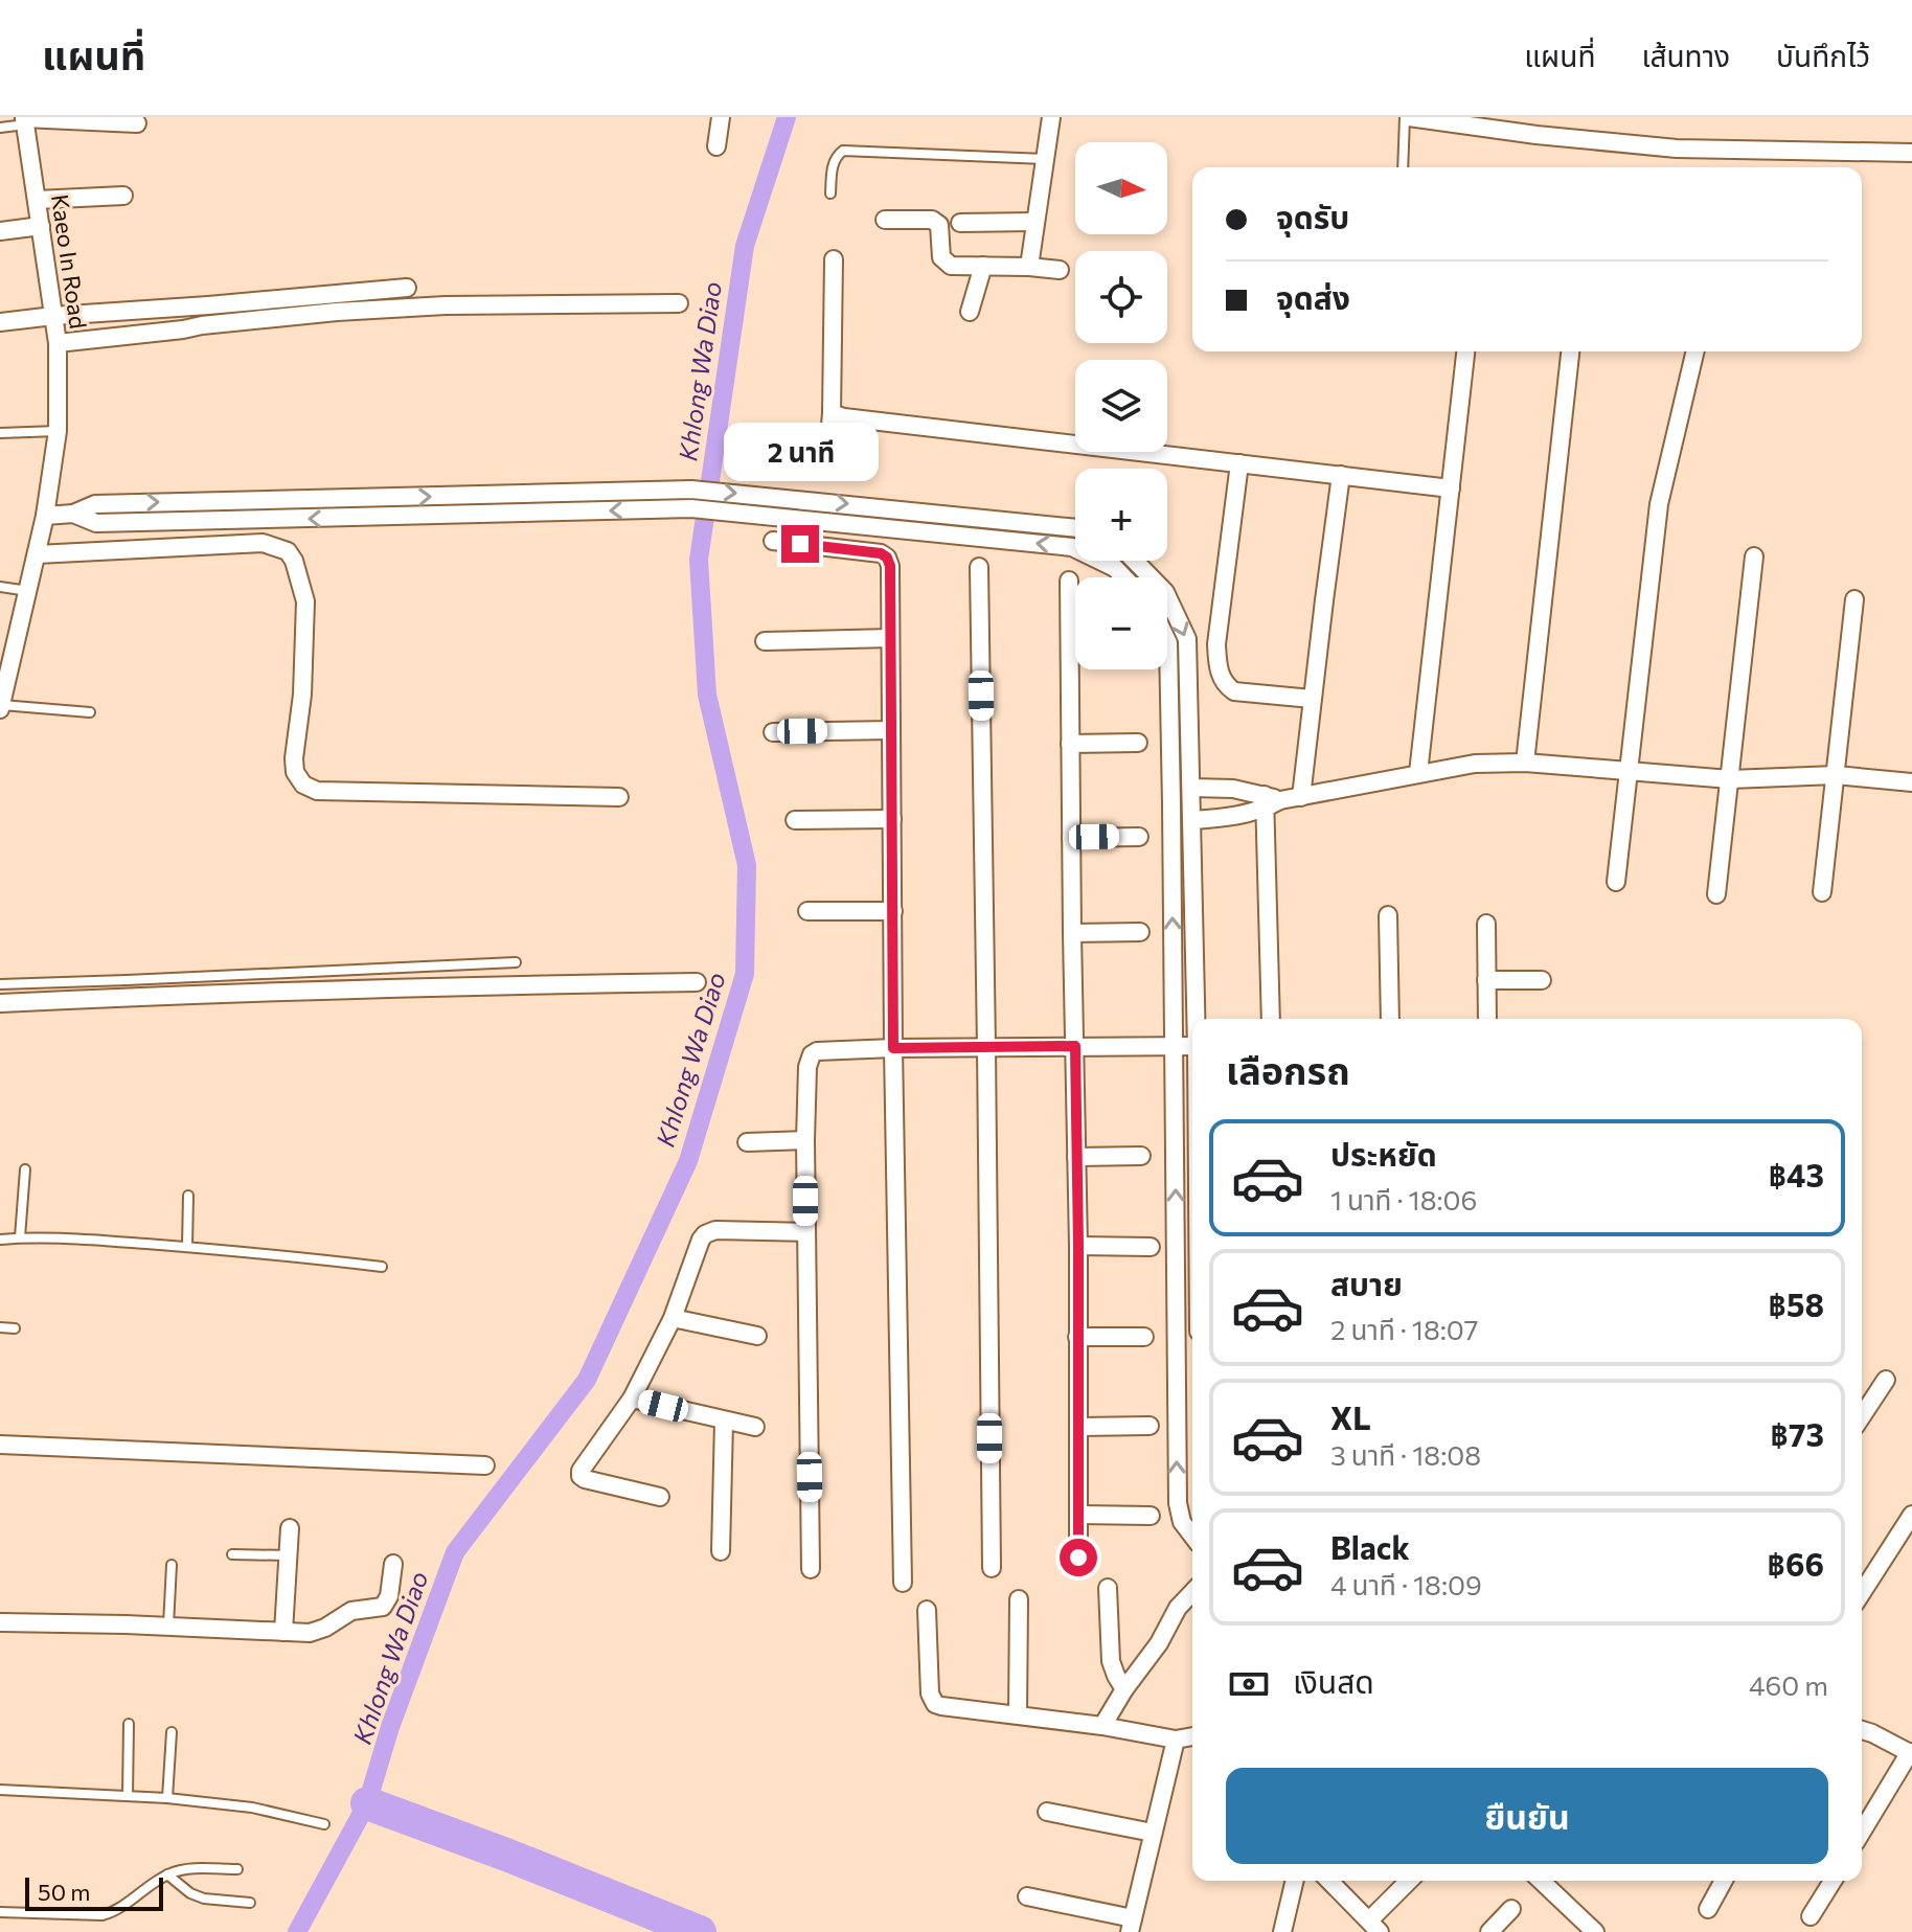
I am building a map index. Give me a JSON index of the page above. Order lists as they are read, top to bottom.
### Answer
{
  "streets": {
    "street": ["Kaeo In Road"]
  },
  "water": ["Khlong Wa Diao"],
  "scale_bar": "50 m",
  "north": "right",
  "page": {
    "header": "แผนที่",
    "nav": ["แผนที่", "เส้นทาง", "บันทึกไว้"],
    "map_buttons": ["+", "−"],
    "banner": ["จุดรับ", "จุดส่ง"],
    "bubble": "2 นาที",
    "heading": "เลือกรถ",
    "list": [
      {
        "name": "ประหยัด",
        "note": "1 นาที · 18:06",
        "value": "฿43"
      },
      {
        "name": "สบาย",
        "note": "2 นาที · 18:07",
        "value": "฿58"
      },
      {
        "name": "XL",
        "note": "3 นาที · 18:08",
        "value": "฿73"
      },
      {
        "name": "Black",
        "note": "4 นาที · 18:09",
        "value": "฿66"
      }
    ],
    "pay": ["เงินสด", "460 m"],
    "buttons": "ยืนยัน",
    "scale": "50 m"
  }
}
